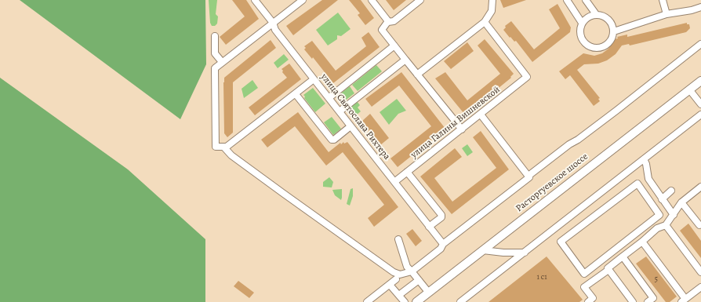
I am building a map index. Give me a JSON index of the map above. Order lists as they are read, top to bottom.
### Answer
{
  "streets": {
    "main road": ["Расторгуевское шоссе"],
    "street": ["улица Святослава Рихтера", "улица Галины Вишневской"]
  },
  "crossings": [
    ["улица Святослава Рихтера", "улица Галины Вишневской"]
  ],
  "house_numbers": ["1 с1", "5"]
}
